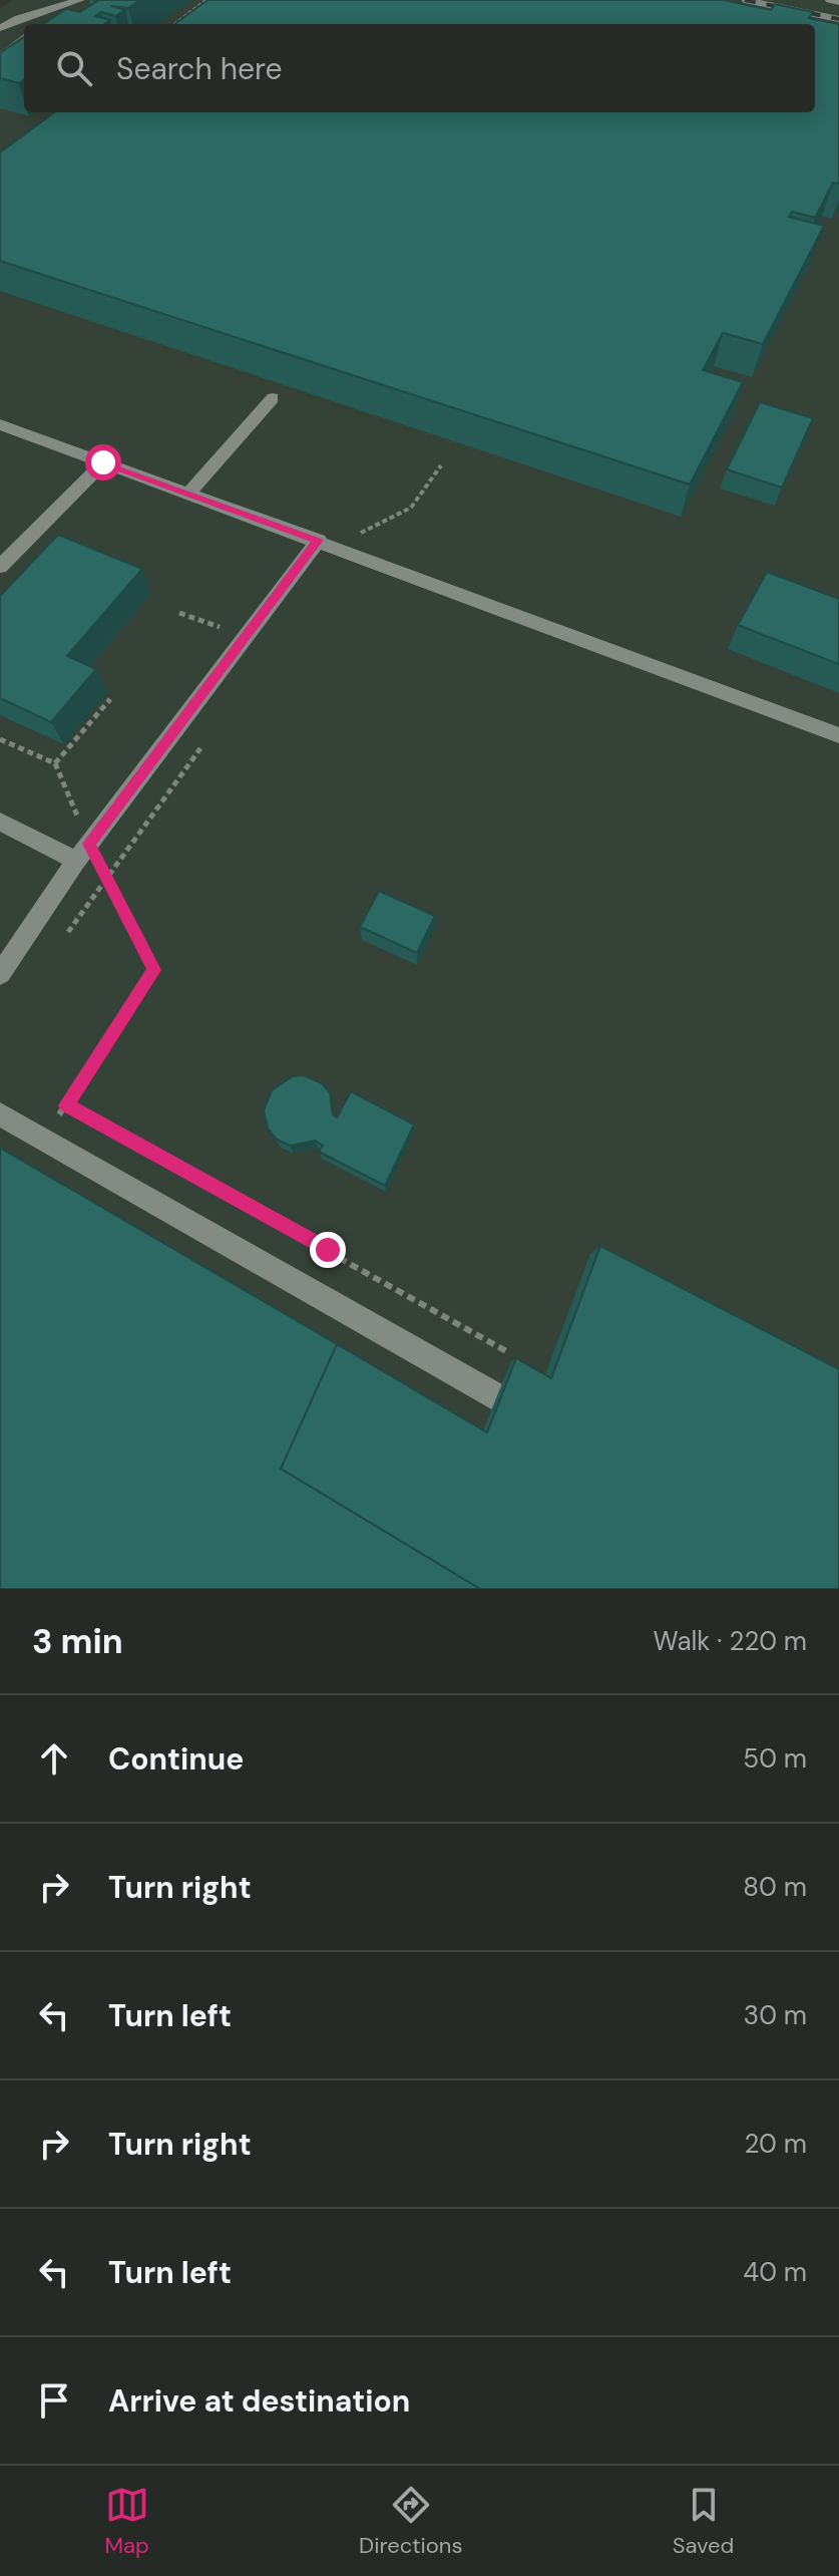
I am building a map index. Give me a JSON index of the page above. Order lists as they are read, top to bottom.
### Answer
{
  "page": {
    "search": "Search here",
    "heading": ["3 min", "Walk · 220 m"],
    "list": [
      ["Continue", "50 m"],
      ["Turn right", "80 m"],
      ["Turn left", "30 m"],
      ["Turn right", "20 m"],
      ["Turn left", "40 m"],
      "Arrive at destination"
    ],
    "nav": ["Map", "Directions", "Saved"]
  }
}
